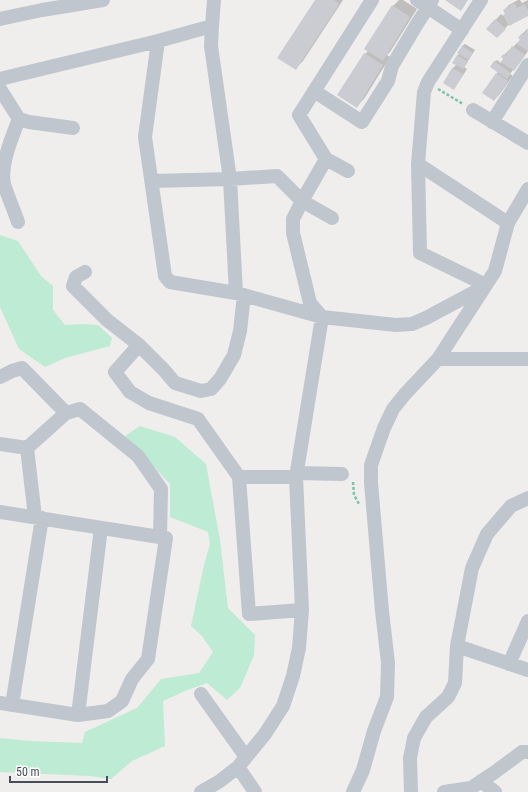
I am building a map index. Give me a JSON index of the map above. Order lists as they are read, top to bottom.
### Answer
{
  "scale_bar": "50 m"
}
